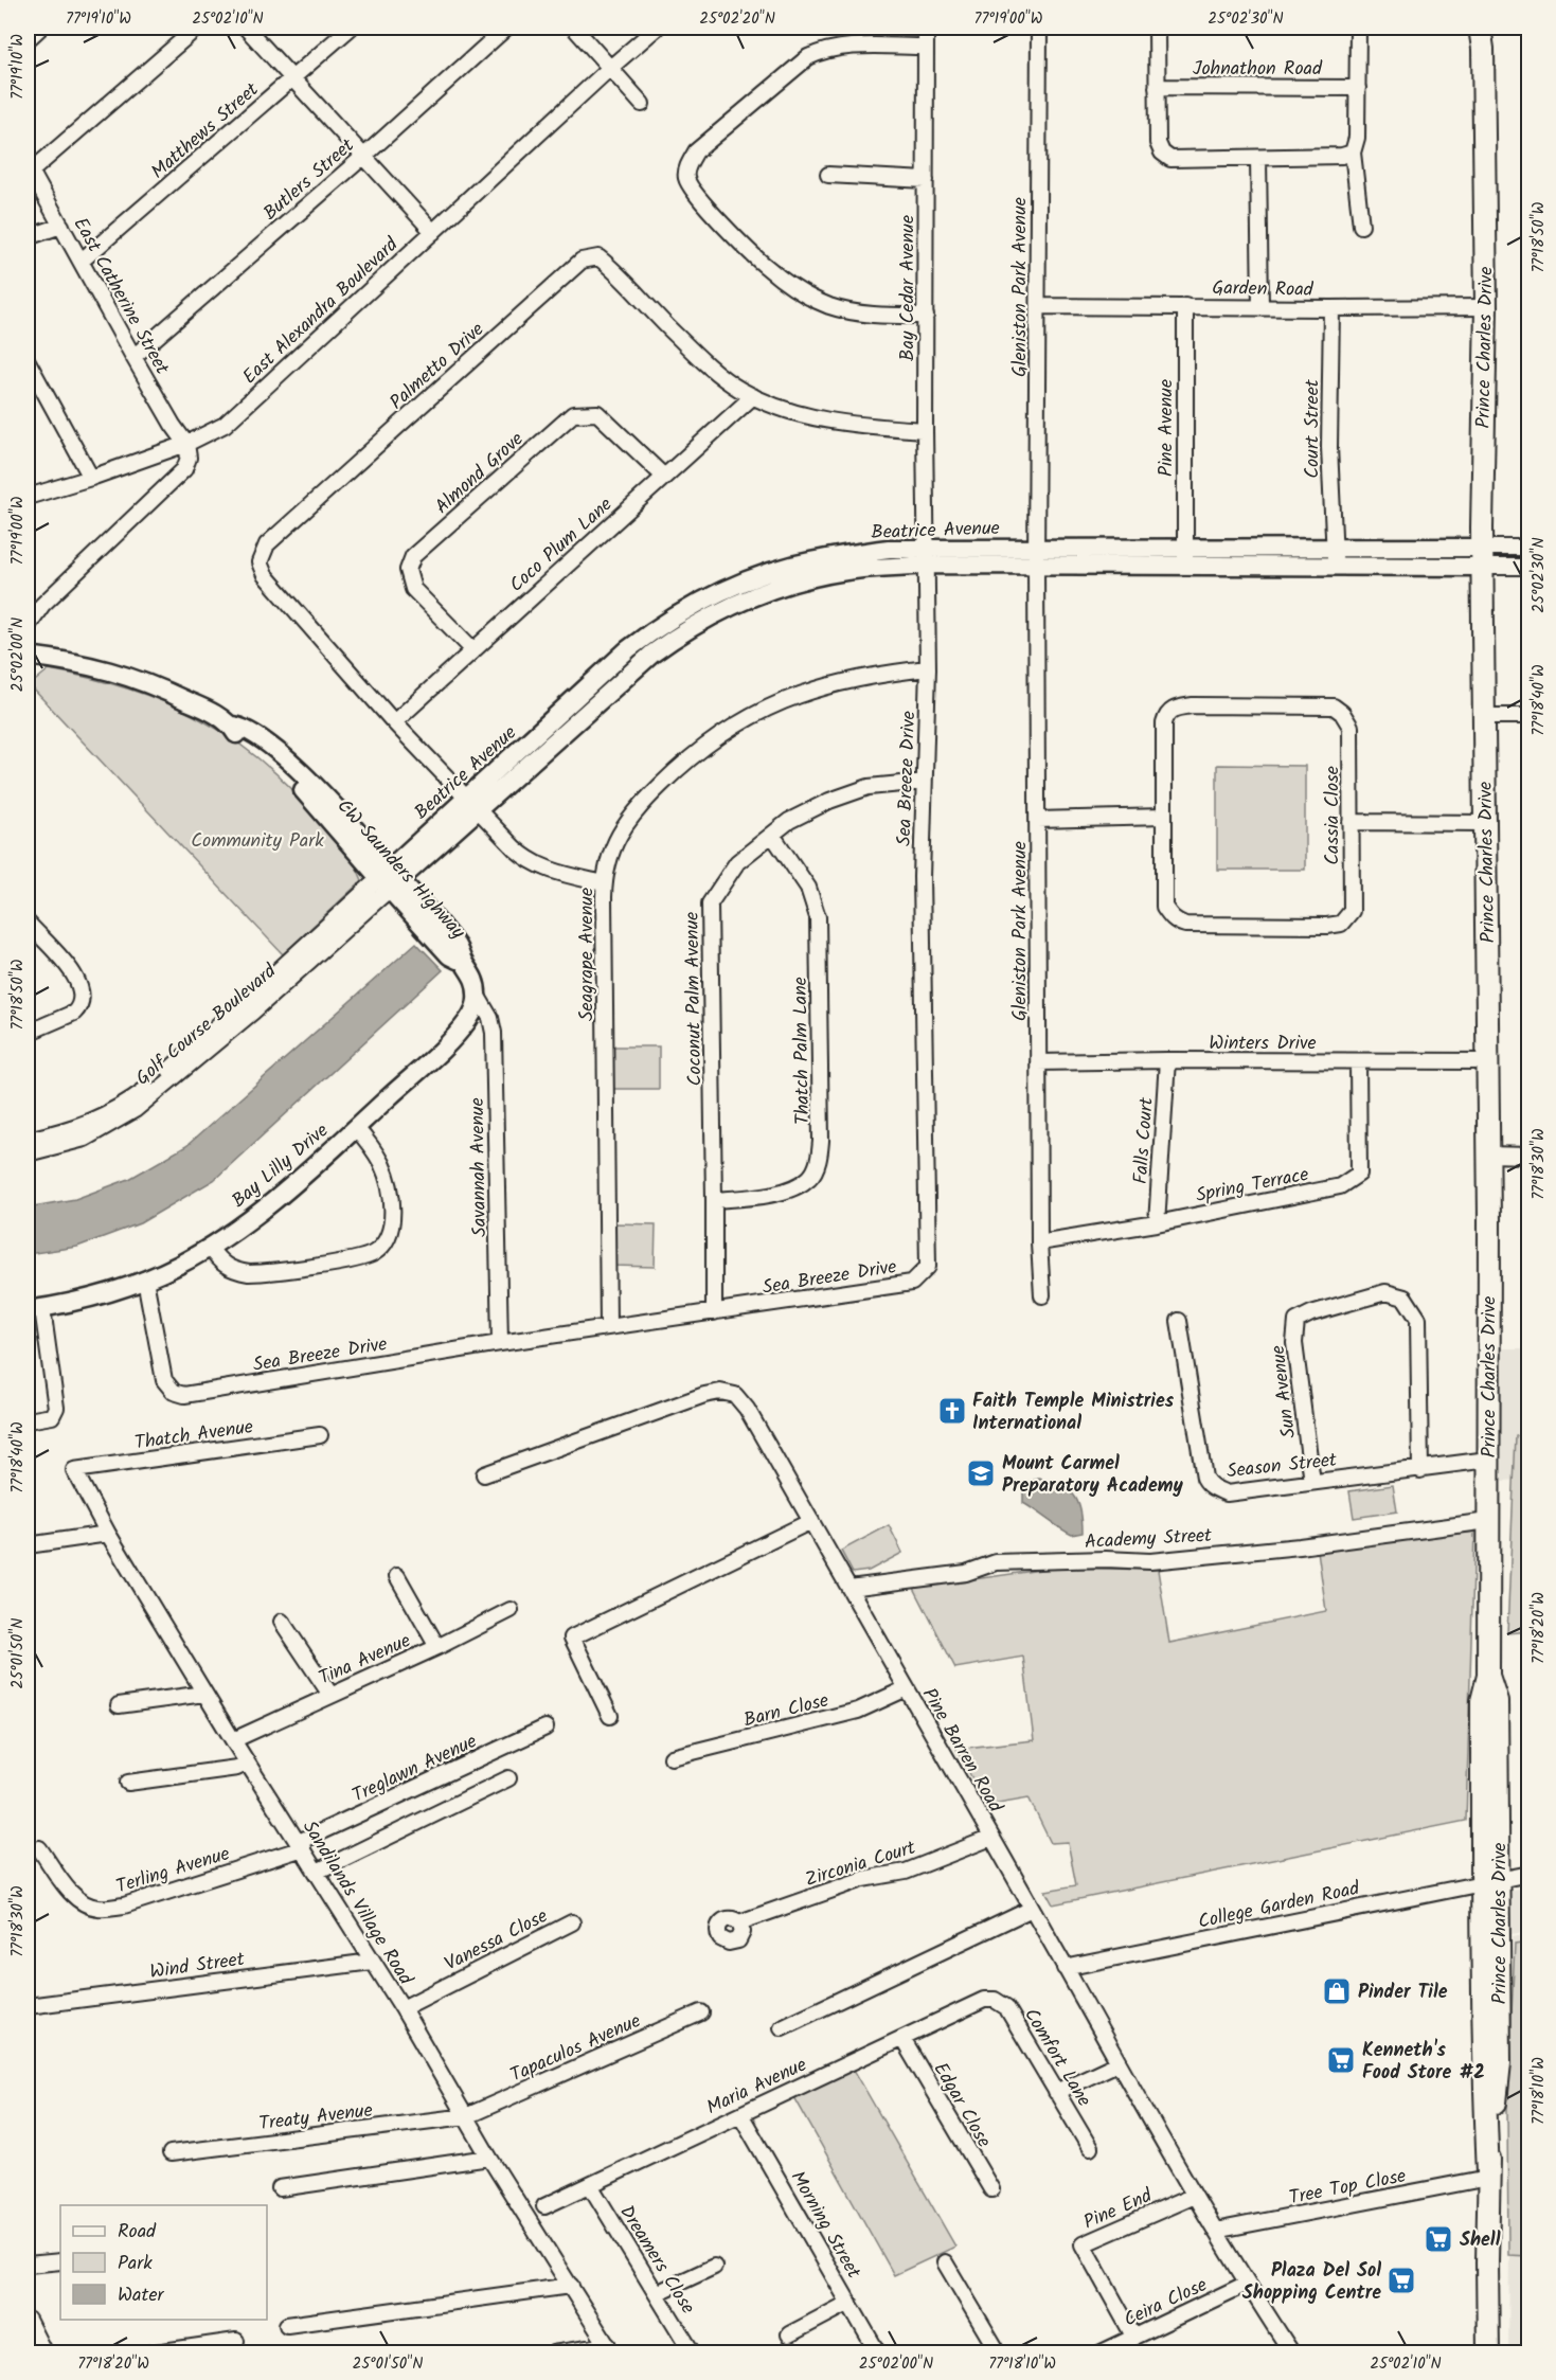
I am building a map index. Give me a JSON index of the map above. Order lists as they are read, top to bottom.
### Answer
{
  "streets": {
    "highway": ["Prince Charles Drive"],
    "main road": ["Beatrice Avenue", "CW Saunders Highway", "Bay Lilly Drive"],
    "street": [
      "Johnathon Road",
      "Matthews Street",
      "Butlers Street",
      "Gleniston Park Avenue",
      "Bay Cedar Avenue",
      "Garden Road",
      "East Catherine Street",
      "East Alexandra Boulevard",
      "Palmetto Drive",
      "Pine Avenue",
      "Court Street",
      "Almond Grove",
      "Coco Plum Lane",
      "Sea Breeze Drive",
      "Cassia Close",
      "Seagrape Avenue",
      "Coconut Palm Avenue",
      "Golf Course Boulevard",
      "Winters Drive",
      "Thatch Palm Lane",
      "Falls Court",
      "Savannah Avenue",
      "Spring Terrace",
      "Sun Avenue",
      "Thatch Avenue",
      "Season Street",
      "Academy Street",
      "Tina Avenue",
      "Barn Close",
      "Pine Barren Road",
      "Treglawn Avenue",
      "Zirconia Court",
      "Terling Avenue",
      "Sandilands Village Road",
      "College Garden Road",
      "Vanessa Close",
      "Wind Street",
      "Tapaculos Avenue",
      "Comfort Lane",
      "Maria Avenue",
      "Edgar Close",
      "Treaty Avenue",
      "Tree Top Close",
      "Pine End",
      "Morning Street",
      "Dreamers Close",
      "Ceira Close"
    ]
  },
  "crossings": [
    ["Matthews Street", "East Catherine Street"],
    ["Butlers Street", "East Catherine Street"],
    ["Gleniston Park Avenue", "Garden Road"],
    ["Gleniston Park Avenue", "Beatrice Avenue"],
    ["Gleniston Park Avenue", "Winters Drive"],
    ["Gleniston Park Avenue", "Spring Terrace"],
    ["Bay Cedar Avenue", "Palmetto Drive"],
    ["Bay Cedar Avenue", "Beatrice Avenue"],
    ["Bay Cedar Avenue", "Sea Breeze Drive"],
    ["Garden Road", "Prince Charles Drive"],
    ["Garden Road", "Pine Avenue"],
    ["Garden Road", "Court Street"],
    ["East Catherine Street", "East Alexandra Boulevard"],
    ["Prince Charles Drive", "Beatrice Avenue"],
    ["Prince Charles Drive", "Winters Drive"],
    ["Prince Charles Drive", "Season Street"],
    ["Prince Charles Drive", "Academy Street"],
    ["Prince Charles Drive", "College Garden Road"],
    ["Prince Charles Drive", "Tree Top Close"],
    ["Palmetto Drive", "Beatrice Avenue"],
    ["Palmetto Drive", "Coco Plum Lane"],
    ["Palmetto Drive", "Seagrape Avenue"],
    ["Pine Avenue", "Beatrice Avenue"],
    ["Court Street", "Beatrice Avenue"],
    ["Almond Grove", "Coco Plum Lane"],
    ["Beatrice Avenue", "Sea Breeze Drive"],
    ["Beatrice Avenue", "CW Saunders Highway"],
    ["Beatrice Avenue", "Golf Course Boulevard"],
    ["Sea Breeze Drive", "Seagrape Avenue"],
    ["Sea Breeze Drive", "Coconut Palm Avenue"],
    ["Sea Breeze Drive", "Bay Lilly Drive"],
    ["Sea Breeze Drive", "Savannah Avenue"],
    ["CW Saunders Highway", "Golf Course Boulevard"],
    ["CW Saunders Highway", "Bay Lilly Drive"],
    ["CW Saunders Highway", "Savannah Avenue"],
    ["Coconut Palm Avenue", "Thatch Palm Lane"],
    ["Winters Drive", "Falls Court"],
    ["Winters Drive", "Spring Terrace"],
    ["Falls Court", "Spring Terrace"],
    ["Bay Lilly Drive", "Savannah Avenue"],
    ["Sun Avenue", "Season Street"],
    ["Thatch Avenue", "Sandilands Village Road"],
    ["Academy Street", "Pine Barren Road"],
    ["Tina Avenue", "Sandilands Village Road"],
    ["Barn Close", "Pine Barren Road"],
    ["Pine Barren Road", "Zirconia Court"],
    ["Pine Barren Road", "College Garden Road"],
    ["Pine Barren Road", "Tree Top Close"],
    ["Pine Barren Road", "Pine End"],
    ["Pine Barren Road", "Ceira Close"],
    ["Treglawn Avenue", "Terling Avenue"],
    ["Treglawn Avenue", "Sandilands Village Road"],
    ["Terling Avenue", "Sandilands Village Road"],
    ["Sandilands Village Road", "Vanessa Close"],
    ["Sandilands Village Road", "Wind Street"],
    ["Sandilands Village Road", "Tapaculos Avenue"],
    ["Sandilands Village Road", "Treaty Avenue"],
    ["Tapaculos Avenue", "Treaty Avenue"],
    ["Comfort Lane", "Maria Avenue"],
    ["Maria Avenue", "Edgar Close"],
    ["Maria Avenue", "Morning Street"],
    ["Maria Avenue", "Dreamers Close"],
    ["Pine End", "Ceira Close"]
  ],
  "parks": ["Community Park"],
  "places": {
    "church": ["Faith Temple Ministries International"],
    "school or university": ["Mount Carmel Preparatory Academy"],
    "shop": ["Pinder Tile"],
    "supermarket": ["Kenneth's Food Store #2", "Shell", "Plaza Del Sol Shopping Centre"]
  },
  "legend": ["Road", "Park", "Water"],
  "coordinates": [
    "77°19'10\"W",
    "25°02'10\"N",
    "25°02'20\"N",
    "77°19'00\"W",
    "25°02'30\"N",
    "77°18'50\"W",
    "25°02'00\"N",
    "77°18'40\"W",
    "77°18'30\"W",
    "77°18'20\"W",
    "25°01'50\"N",
    "77°18'10\"W"
  ]
}
